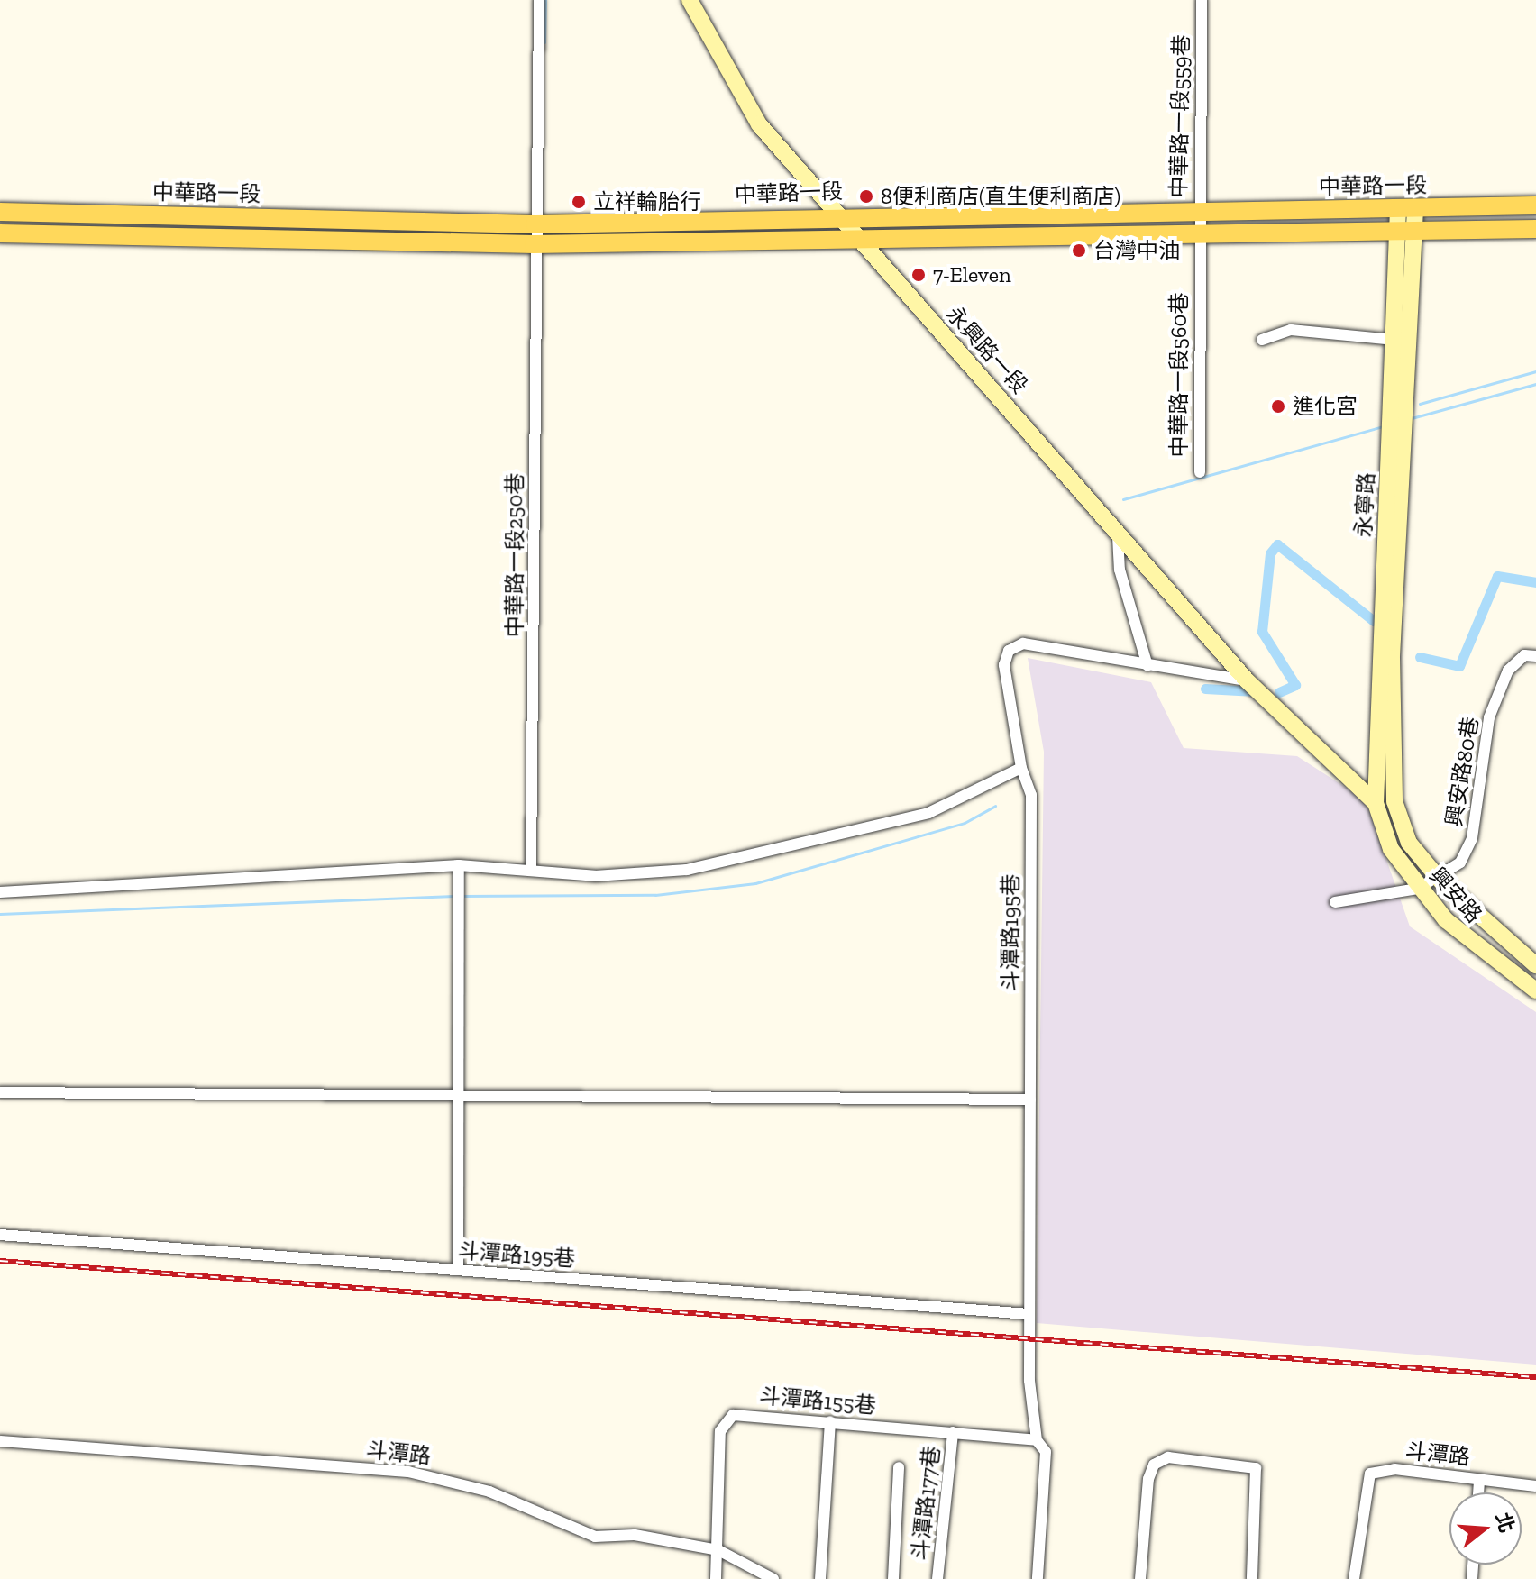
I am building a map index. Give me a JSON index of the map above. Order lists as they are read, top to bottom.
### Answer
{
  "streets": {
    "main road": ["中華路一段"],
    "street": [
      "中華路一段559巷",
      "永興路一段",
      "中華路一段560巷",
      "永寧路",
      "中華路一段250巷",
      "興安路80巷",
      "興安路",
      "斗潭路195巷",
      "斗潭路155巷",
      "斗潭路",
      "斗潭路177巷"
    ]
  },
  "crossings": [
    ["中華路一段559巷", "中華路一段"],
    ["中華路一段559巷", "中華路一段560巷"],
    ["中華路一段", "永興路一段"],
    ["中華路一段", "中華路一段560巷"],
    ["中華路一段", "永寧路"],
    ["中華路一段", "中華路一段250巷"],
    ["永興路一段", "興安路"],
    ["永寧路", "興安路"],
    ["興安路80巷", "興安路"],
    ["斗潭路195巷", "斗潭路155巷"],
    ["斗潭路155巷", "斗潭路"],
    ["斗潭路155巷", "斗潭路177巷"]
  ],
  "places": [
    "8便利商店(直生便利商店)",
    "立祥輪胎行",
    "台灣中油",
    "7-Eleven",
    "進化宮"
  ],
  "north": "right"
}
